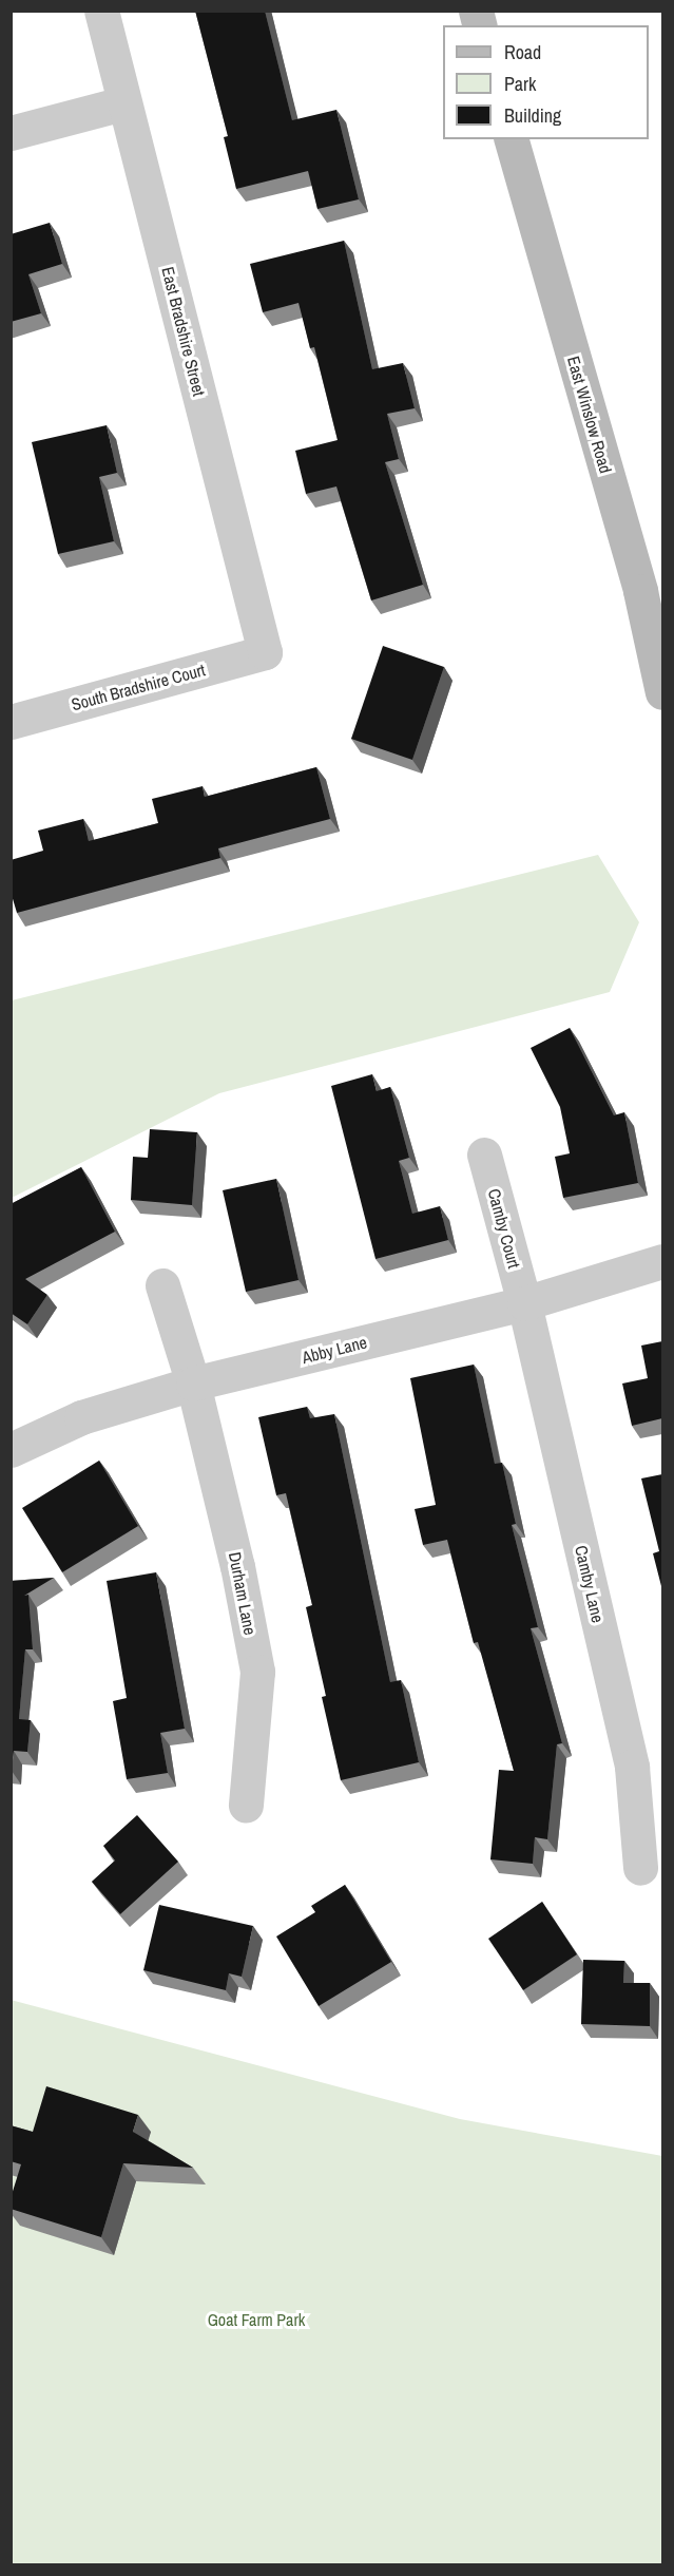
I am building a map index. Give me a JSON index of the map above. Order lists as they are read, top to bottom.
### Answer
{
  "streets": {
    "main road": ["East Winslow Road"],
    "street": [
      "East Bradshire Street",
      "South Bradshire Court",
      "Camby Court",
      "Abby Lane",
      "Camby Lane",
      "Durham Lane"
    ]
  },
  "crossings": [
    ["East Bradshire Street", "South Bradshire Court"],
    ["Camby Court", "Abby Lane"],
    ["Camby Court", "Camby Lane"],
    ["Abby Lane", "Camby Lane"],
    ["Abby Lane", "Durham Lane"]
  ],
  "parks": ["Goat Farm Park"],
  "legend": ["Road", "Park", "Building"]
}
